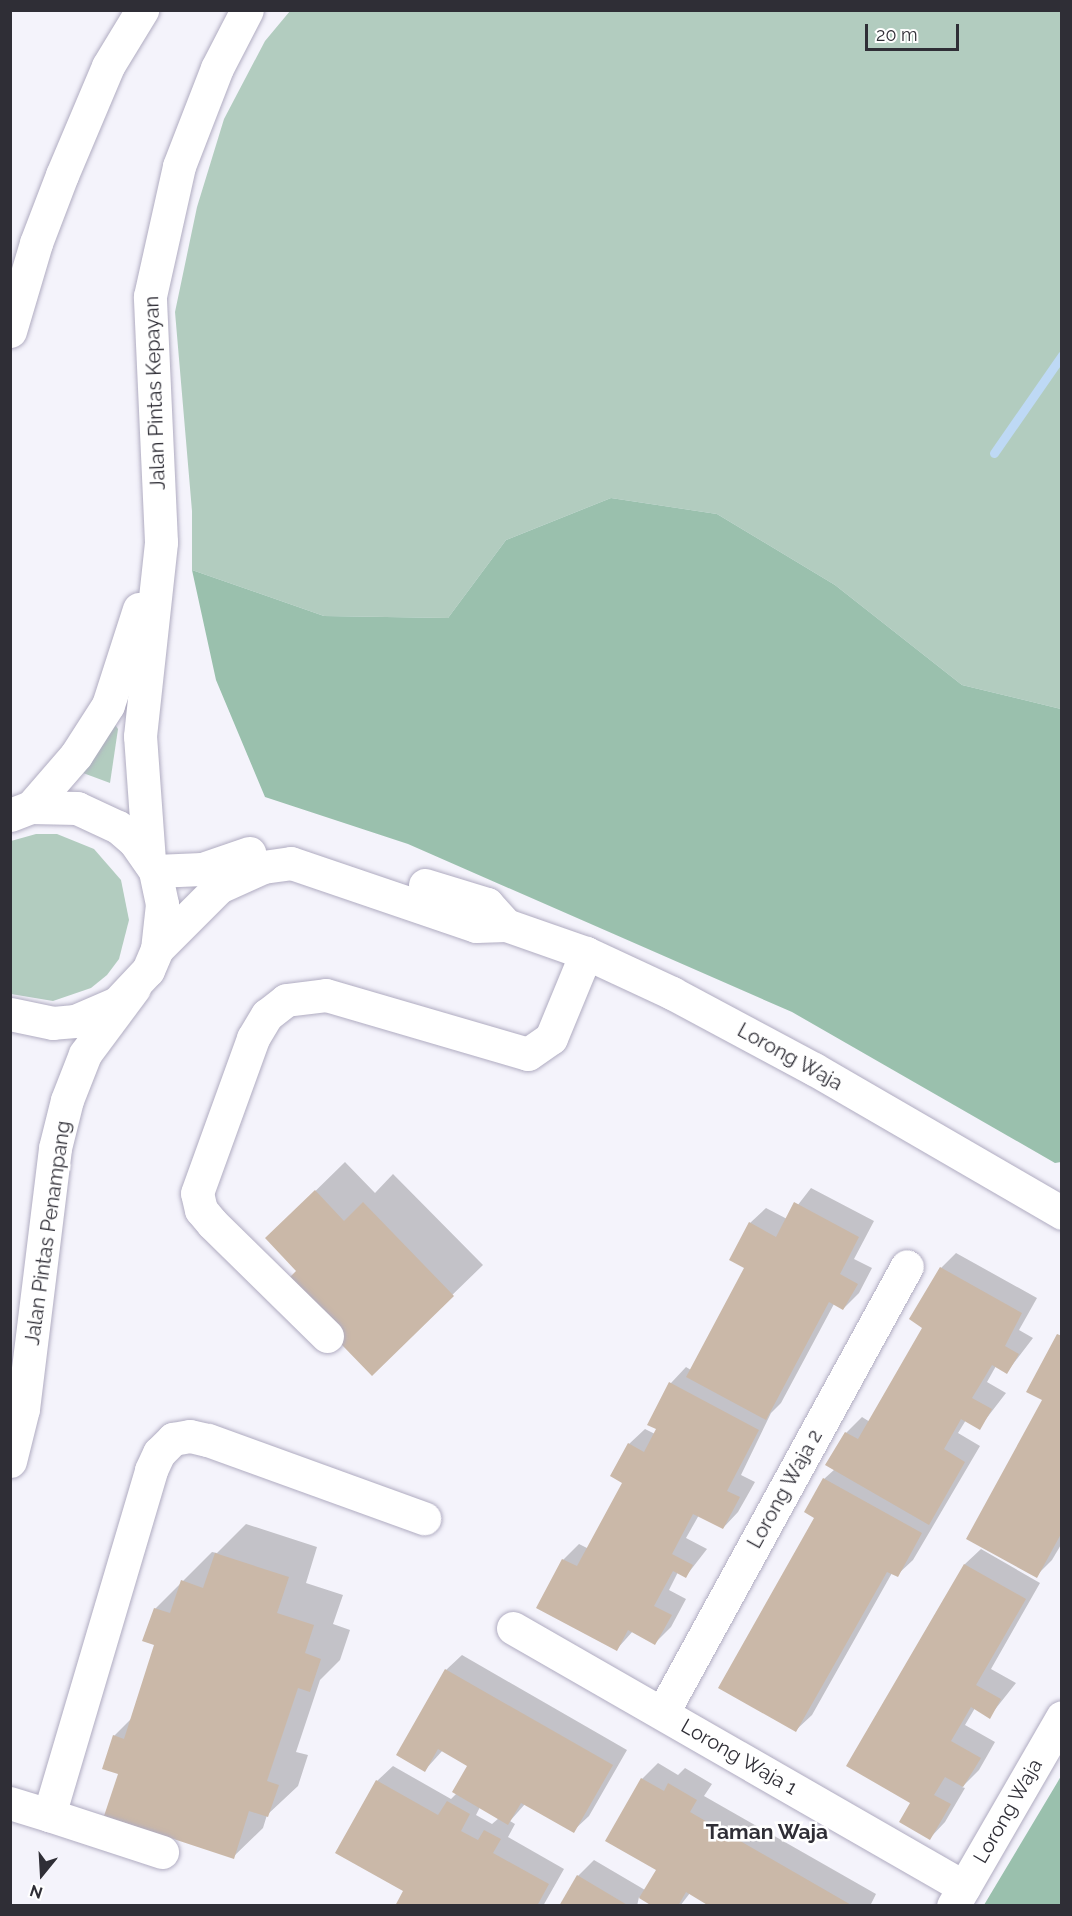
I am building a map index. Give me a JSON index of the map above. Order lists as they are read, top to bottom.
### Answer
{
  "streets": {
    "street": [
      "Jalan Pintas Kepayan",
      "Lorong Waja",
      "Jalan Pintas Penampang",
      "Lorong Waja 2",
      "Lorong Waja 1"
    ]
  },
  "crossings": [
    ["Jalan Pintas Kepayan", "Lorong Waja"],
    ["Jalan Pintas Kepayan", "Jalan Pintas Penampang"],
    ["Lorong Waja", "Jalan Pintas Penampang"],
    ["Lorong Waja", "Lorong Waja 1"],
    ["Lorong Waja 2", "Lorong Waja 1"]
  ],
  "districts": ["Taman Waja"],
  "scale_bar": "20 m",
  "north": "bottom"
}
